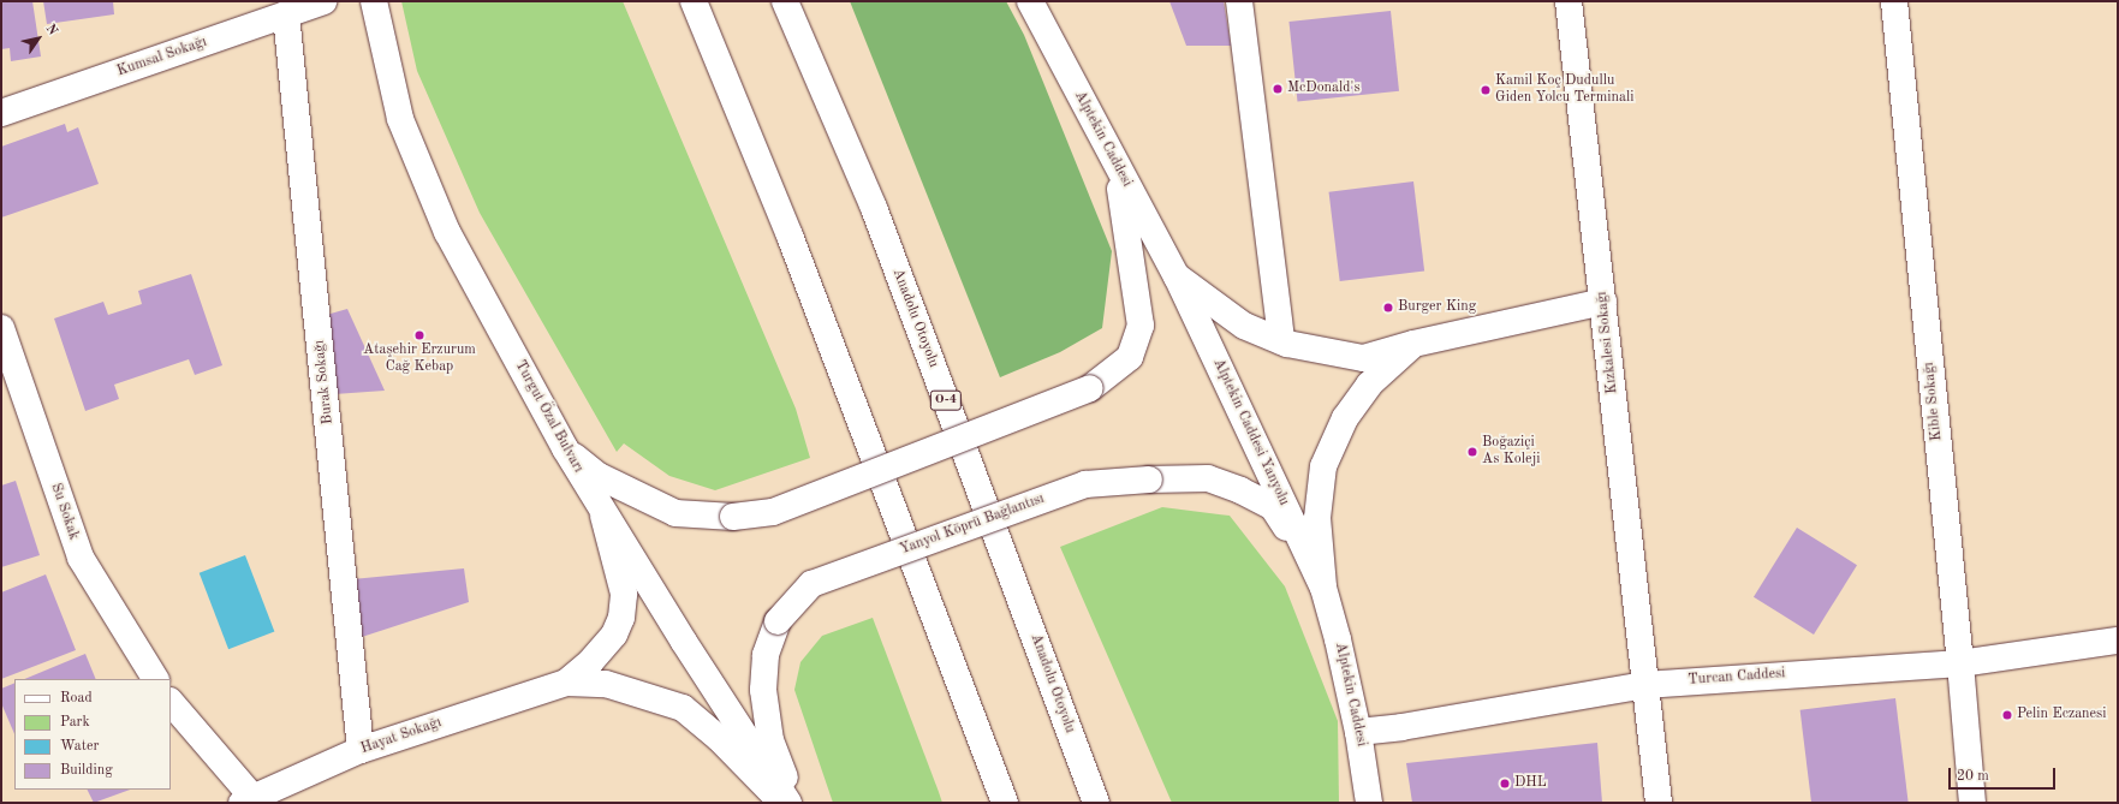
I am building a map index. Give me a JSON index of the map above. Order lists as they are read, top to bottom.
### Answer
{
  "streets": {
    "main road": [
      "Kumsal Sokağı",
      "Alptekin Caddesi",
      "Anadolu Otoyolu",
      "Kızkalesi Sokağı",
      "Burak Sokağı",
      "O-4",
      "Kible Sokağı",
      "Turgut Özal Bulvarı",
      "Alptekin Caddesi Yanyolu",
      "Su Sokak",
      "Yanyol Köprü Bağlantısı",
      "Turcan Caddesi",
      "Hayat Sokağı"
    ]
  },
  "crossings": [
    ["Kumsal Sokağı", "Burak Sokağı"],
    ["Alptekin Caddesi", "Alptekin Caddesi Yanyolu"],
    ["Alptekin Caddesi", "Yanyol Köprü Bağlantısı"],
    ["Alptekin Caddesi", "Turcan Caddesi"],
    ["Kızkalesi Sokağı", "Turcan Caddesi"],
    ["Burak Sokağı", "Hayat Sokağı"],
    ["Kible Sokağı", "Turcan Caddesi"],
    ["Alptekin Caddesi Yanyolu", "Yanyol Köprü Bağlantısı"]
  ],
  "places": [
    "McDonald's",
    "Kamil Koç Dudullu Giden Yolcu Terminali",
    "Burger King",
    "Ataşehir Erzurum Cağ Kebap",
    "Boğaziçi As Koleji",
    "Pelin Eczanesi",
    "DHL"
  ],
  "legend": [
    "Road",
    "Park",
    "Water",
    "Building"
  ],
  "scale_bar": "20 m",
  "north": "top right"
}
